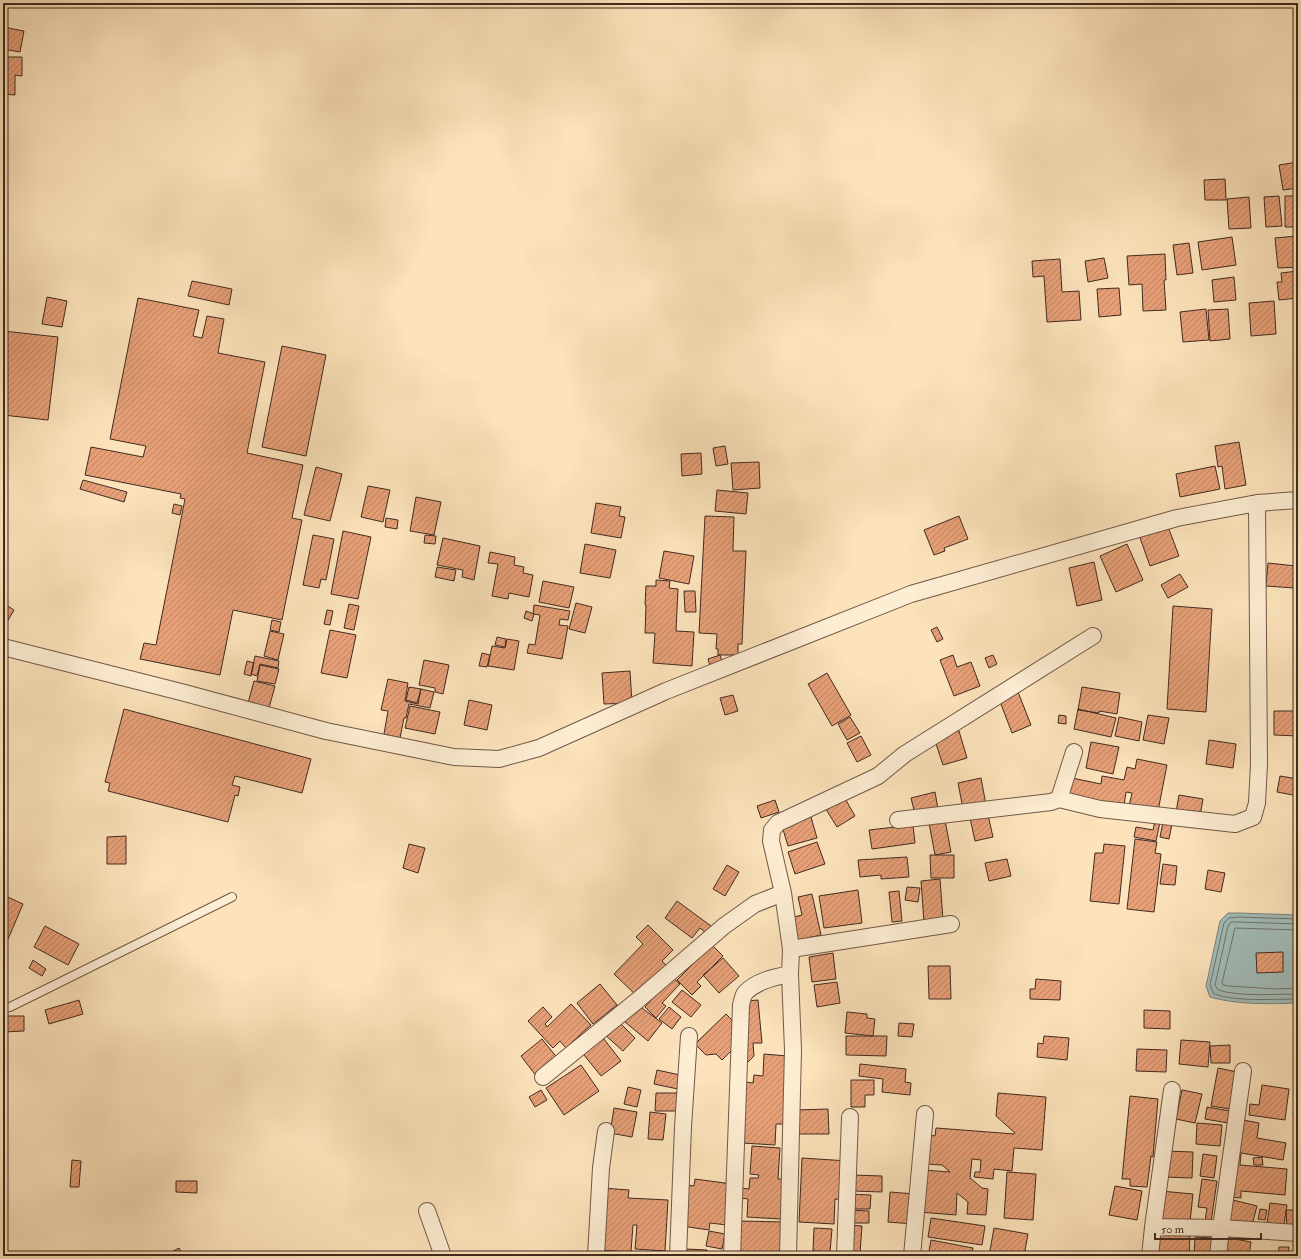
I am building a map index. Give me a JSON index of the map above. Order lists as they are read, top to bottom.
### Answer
{
  "scale_bar": "50 m"
}
